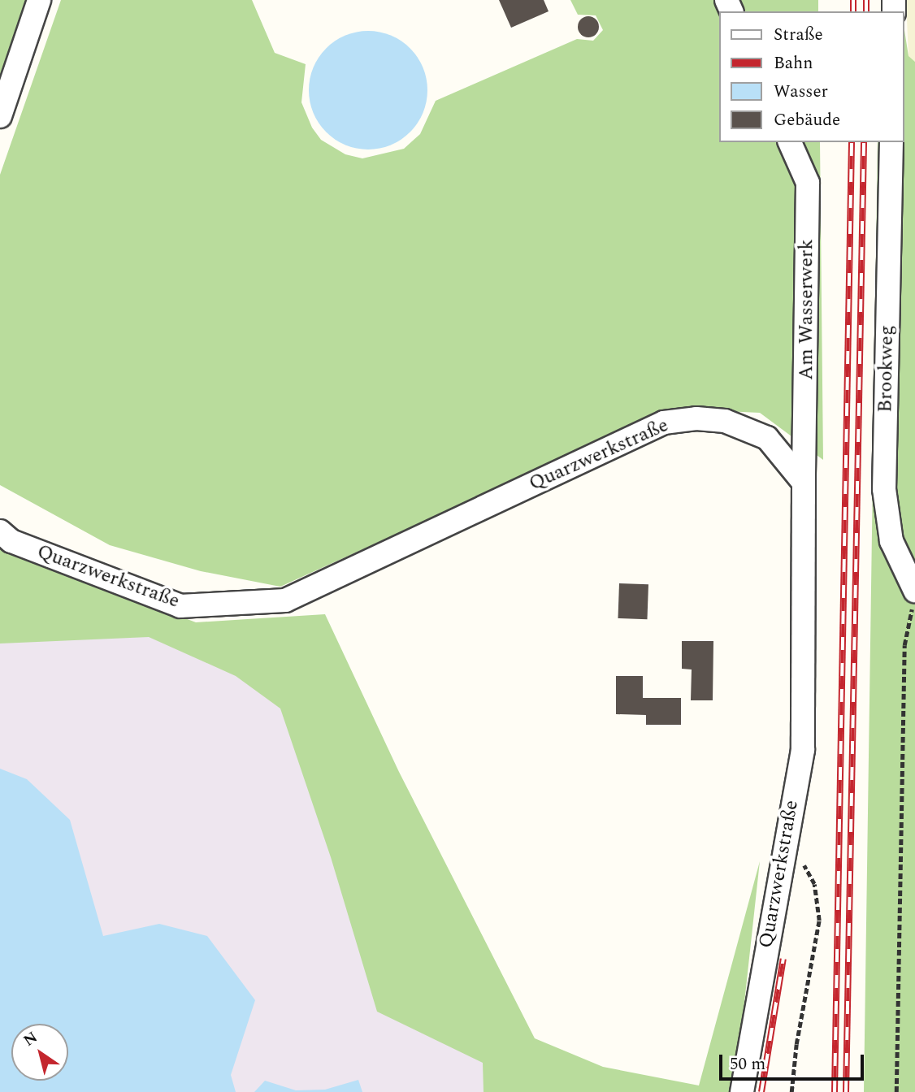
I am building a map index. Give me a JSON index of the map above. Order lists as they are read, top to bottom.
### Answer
{
  "streets": {
    "street": ["Am Wasserwerk", "Brookweg", "Quarzwerkstraße"]
  },
  "crossings": [
    ["Am Wasserwerk", "Quarzwerkstraße"]
  ],
  "legend": [
    "Straße",
    "Bahn",
    "Wasser",
    "Gebäude"
  ],
  "scale_bar": "50 m",
  "north": "top left"
}
